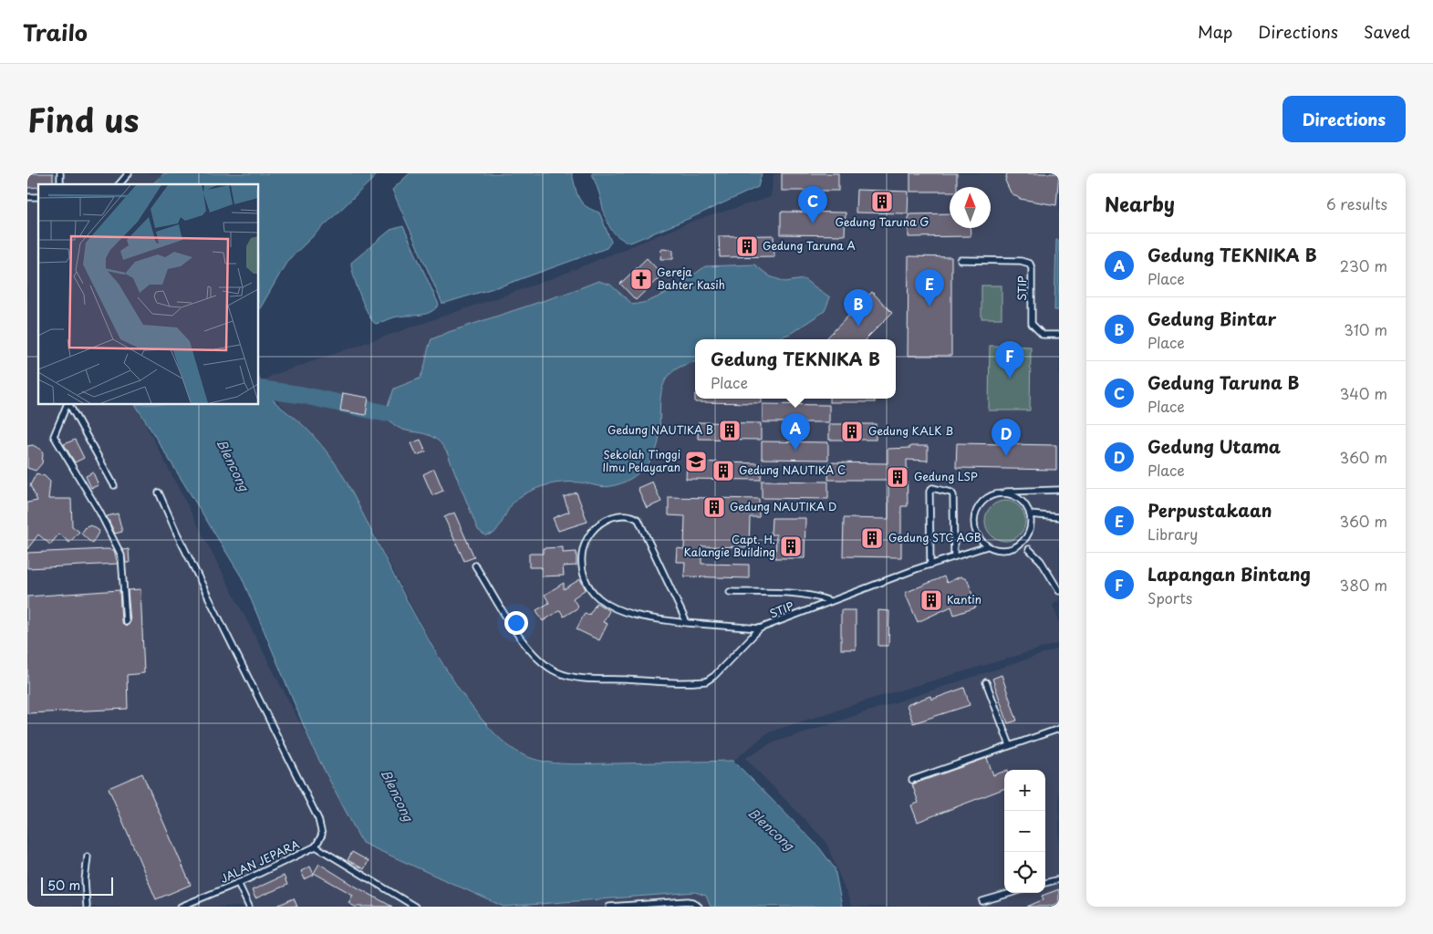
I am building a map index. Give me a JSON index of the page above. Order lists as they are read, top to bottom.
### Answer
{
  "streets": {
    "lane": ["STIP", "JALAN JEPARA"]
  },
  "water": ["Blencong"],
  "places": {
    "building": [
      "Gedung Taruna G",
      "Gedung Taruna A",
      "Gedung NAUTIKA B",
      "Gedung KALK B",
      "Gedung NAUTIKA C",
      "Gedung LSP",
      "Gedung NAUTIKA D",
      "Gedung STC AGB",
      "Capt. H. Kalangie Building",
      "Kantin"
    ],
    "church": ["Gereja Bahter Kasih"],
    "school or university": ["Sekolah Tinggi Ilmu Pelayaran"]
  },
  "scale_bar": "50 m",
  "north": "top",
  "page": {
    "header": "Trailo",
    "nav": ["Map", "Directions", "Saved"],
    "title": "Find us",
    "buttons": "Directions",
    "heading": ["Nearby", "6 results"],
    "pins": [
      "C",
      "E",
      "B",
      "F",
      "A",
      "D"
    ],
    "list": [
      {
        "mark": "A",
        "name": "Gedung TEKNIKA B",
        "note": "Place",
        "value": "230 m"
      },
      {
        "mark": "B",
        "name": "Gedung Bintar",
        "note": "Place",
        "value": "310 m"
      },
      {
        "mark": "C",
        "name": "Gedung Taruna B",
        "note": "Place",
        "value": "340 m"
      },
      {
        "mark": "D",
        "name": "Gedung Utama",
        "note": "Place",
        "value": "360 m"
      },
      {
        "mark": "E",
        "name": "Perpustakaan",
        "note": "Library",
        "value": "360 m"
      },
      {
        "mark": "F",
        "name": "Lapangan Bintang",
        "note": "Sports",
        "value": "380 m"
      }
    ],
    "popup": ["Gedung TEKNIKA B", "Place"],
    "map_buttons": ["+", "−"],
    "scale": "50 m"
  }
}
